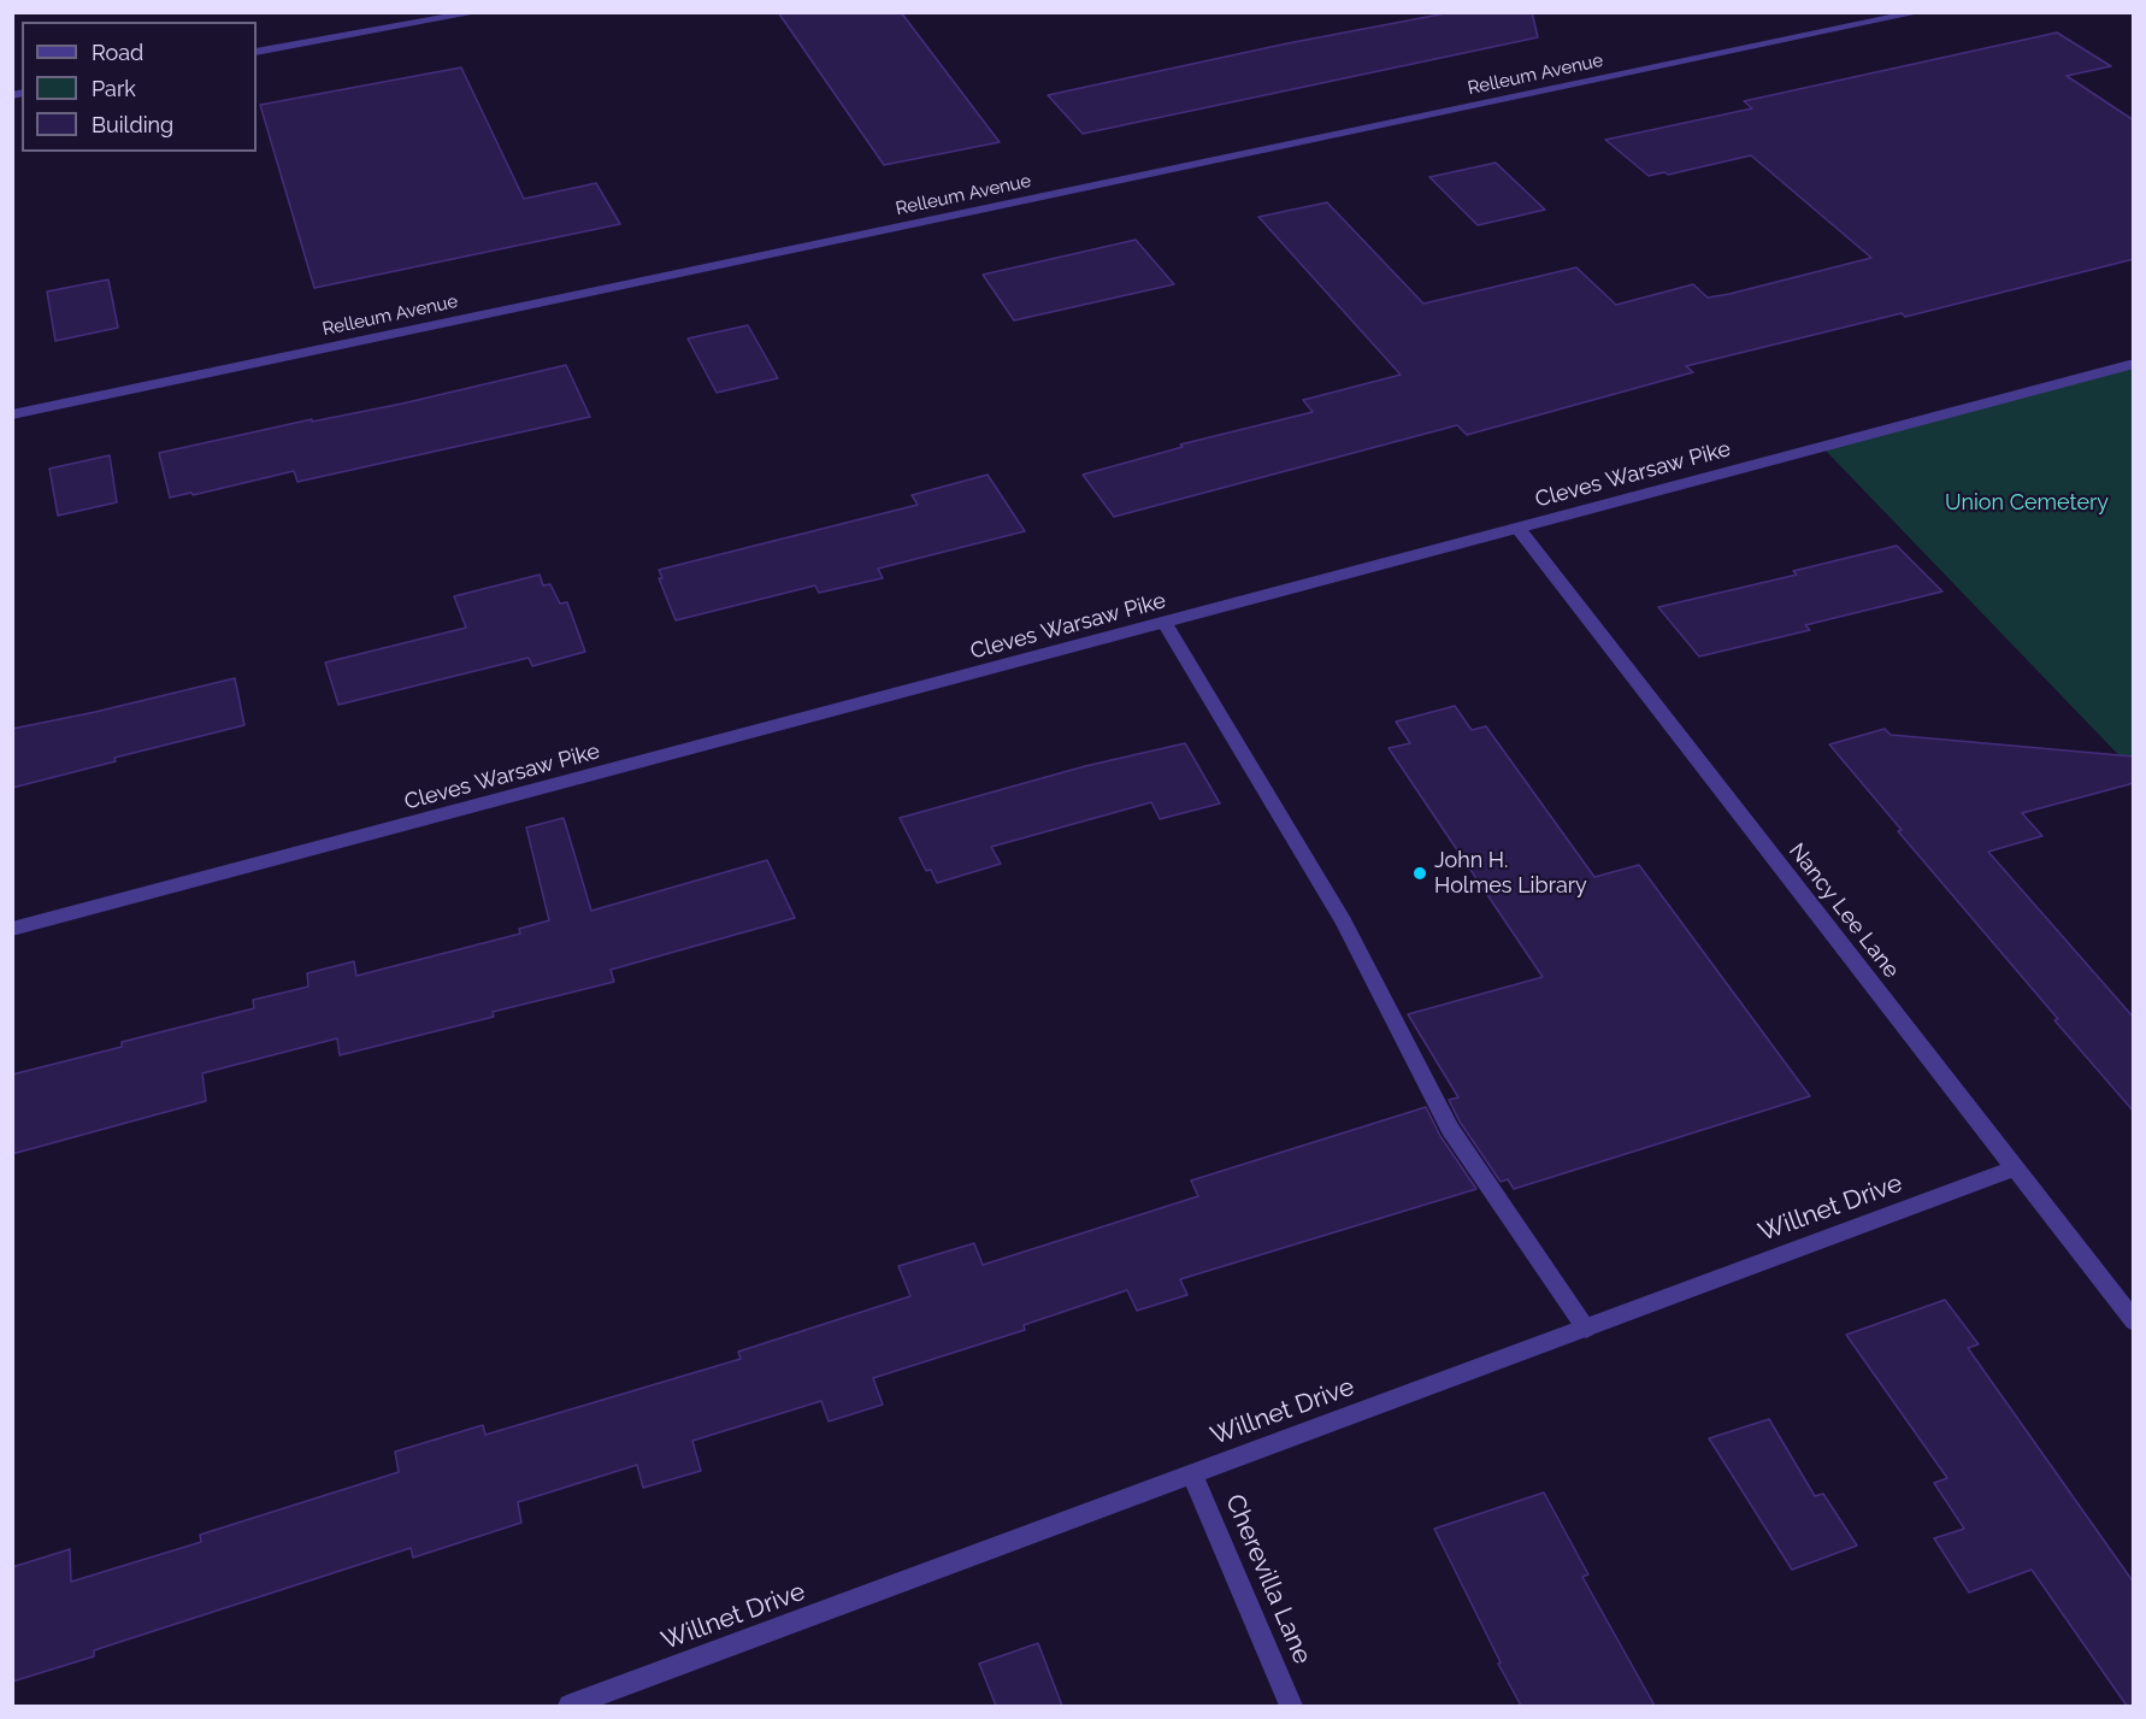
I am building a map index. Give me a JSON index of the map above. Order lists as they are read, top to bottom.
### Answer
{
  "streets": {
    "street": [
      "Relleum Avenue",
      "Cleves Warsaw Pike",
      "Nancy Lee Lane",
      "Willnet Drive",
      "Cherevilla Lane"
    ]
  },
  "crossings": [
    ["Cleves Warsaw Pike", "Nancy Lee Lane"],
    ["Nancy Lee Lane", "Willnet Drive"],
    ["Willnet Drive", "Cherevilla Lane"]
  ],
  "parks": ["Union Cemetery"],
  "places": ["John H. Holmes Library"],
  "legend": ["Road", "Park", "Building"]
}
